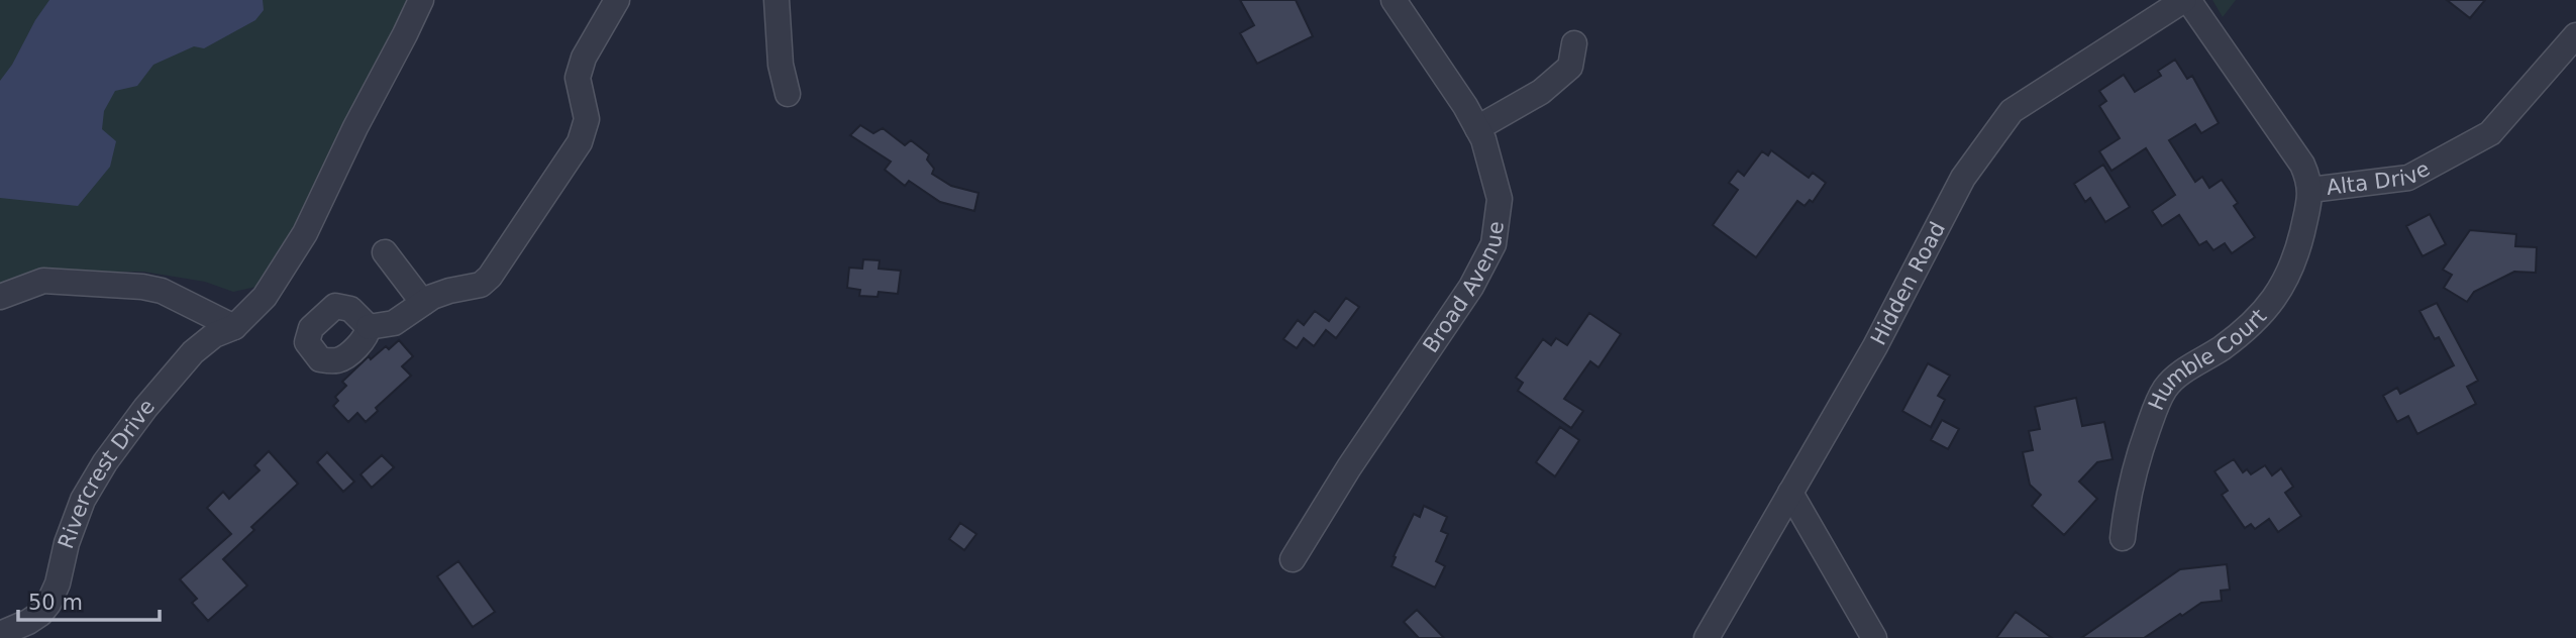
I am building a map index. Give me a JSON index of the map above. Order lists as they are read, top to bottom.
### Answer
{
  "streets": {
    "street": [
      "Alta Drive",
      "Hidden Road",
      "Broad Avenue",
      "Humble Court",
      "Rivercrest Drive"
    ]
  },
  "crossings": [
    ["Alta Drive", "Hidden Road"],
    ["Alta Drive", "Humble Court"]
  ],
  "scale_bar": "50 m"
}
